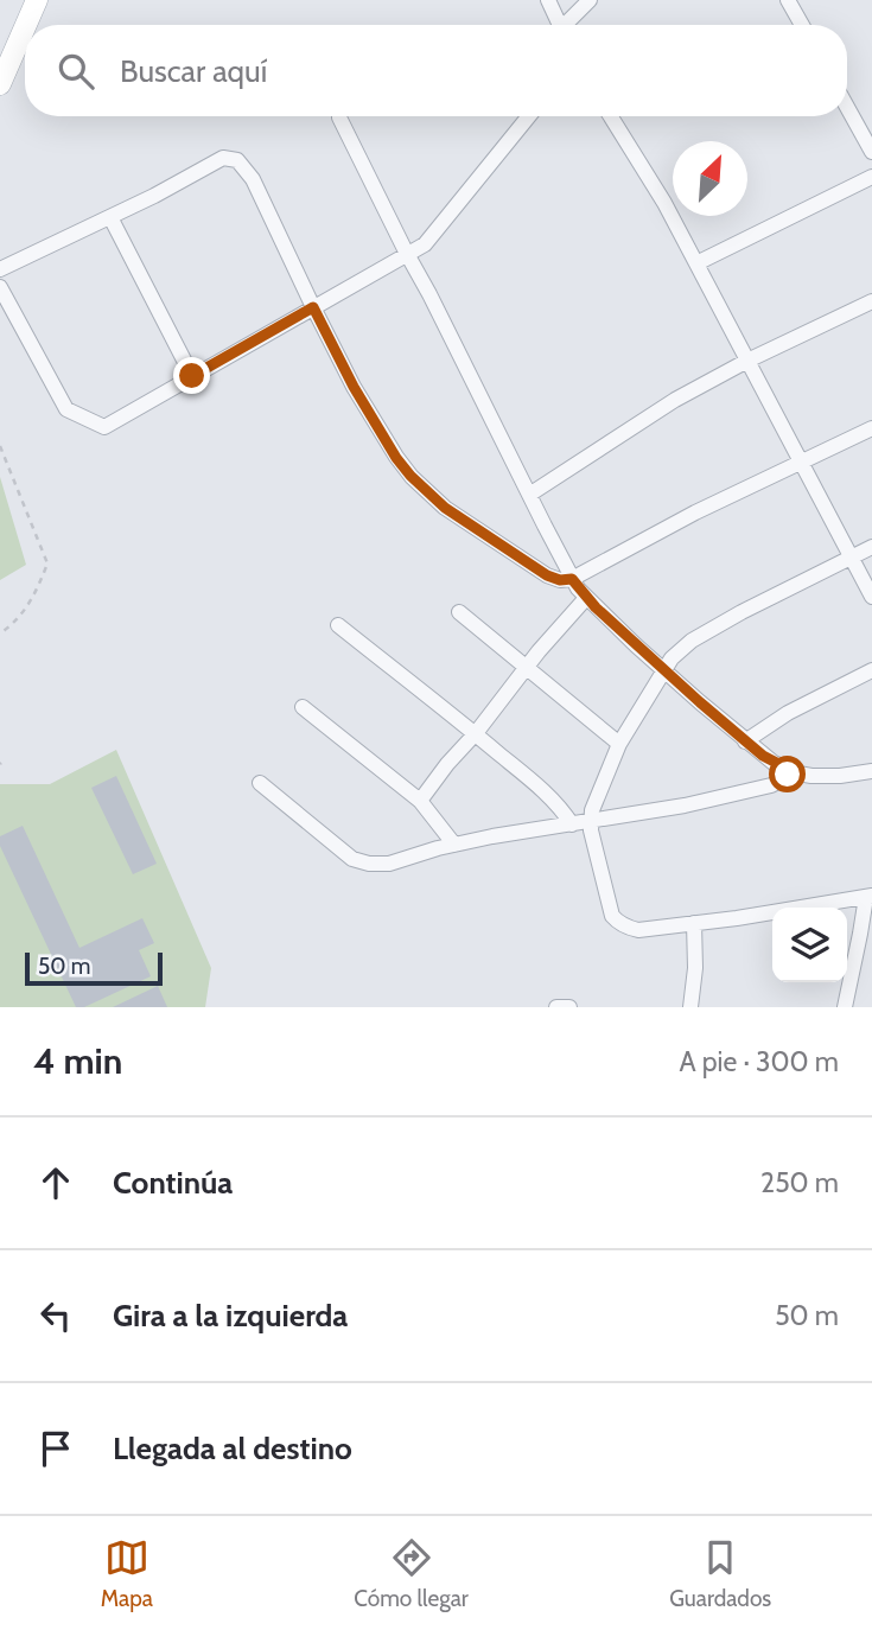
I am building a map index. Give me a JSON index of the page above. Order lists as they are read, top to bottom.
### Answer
{
  "scale_bar": "50 m",
  "north": "top right",
  "page": {
    "search": "Buscar aquí",
    "scale": "50 m",
    "heading": ["4 min", "A pie · 300 m"],
    "list": [
      ["Continúa", "250 m"],
      ["Gira a la izquierda", "50 m"],
      "Llegada al destino"
    ],
    "nav": ["Mapa", "Cómo llegar", "Guardados"]
  }
}
